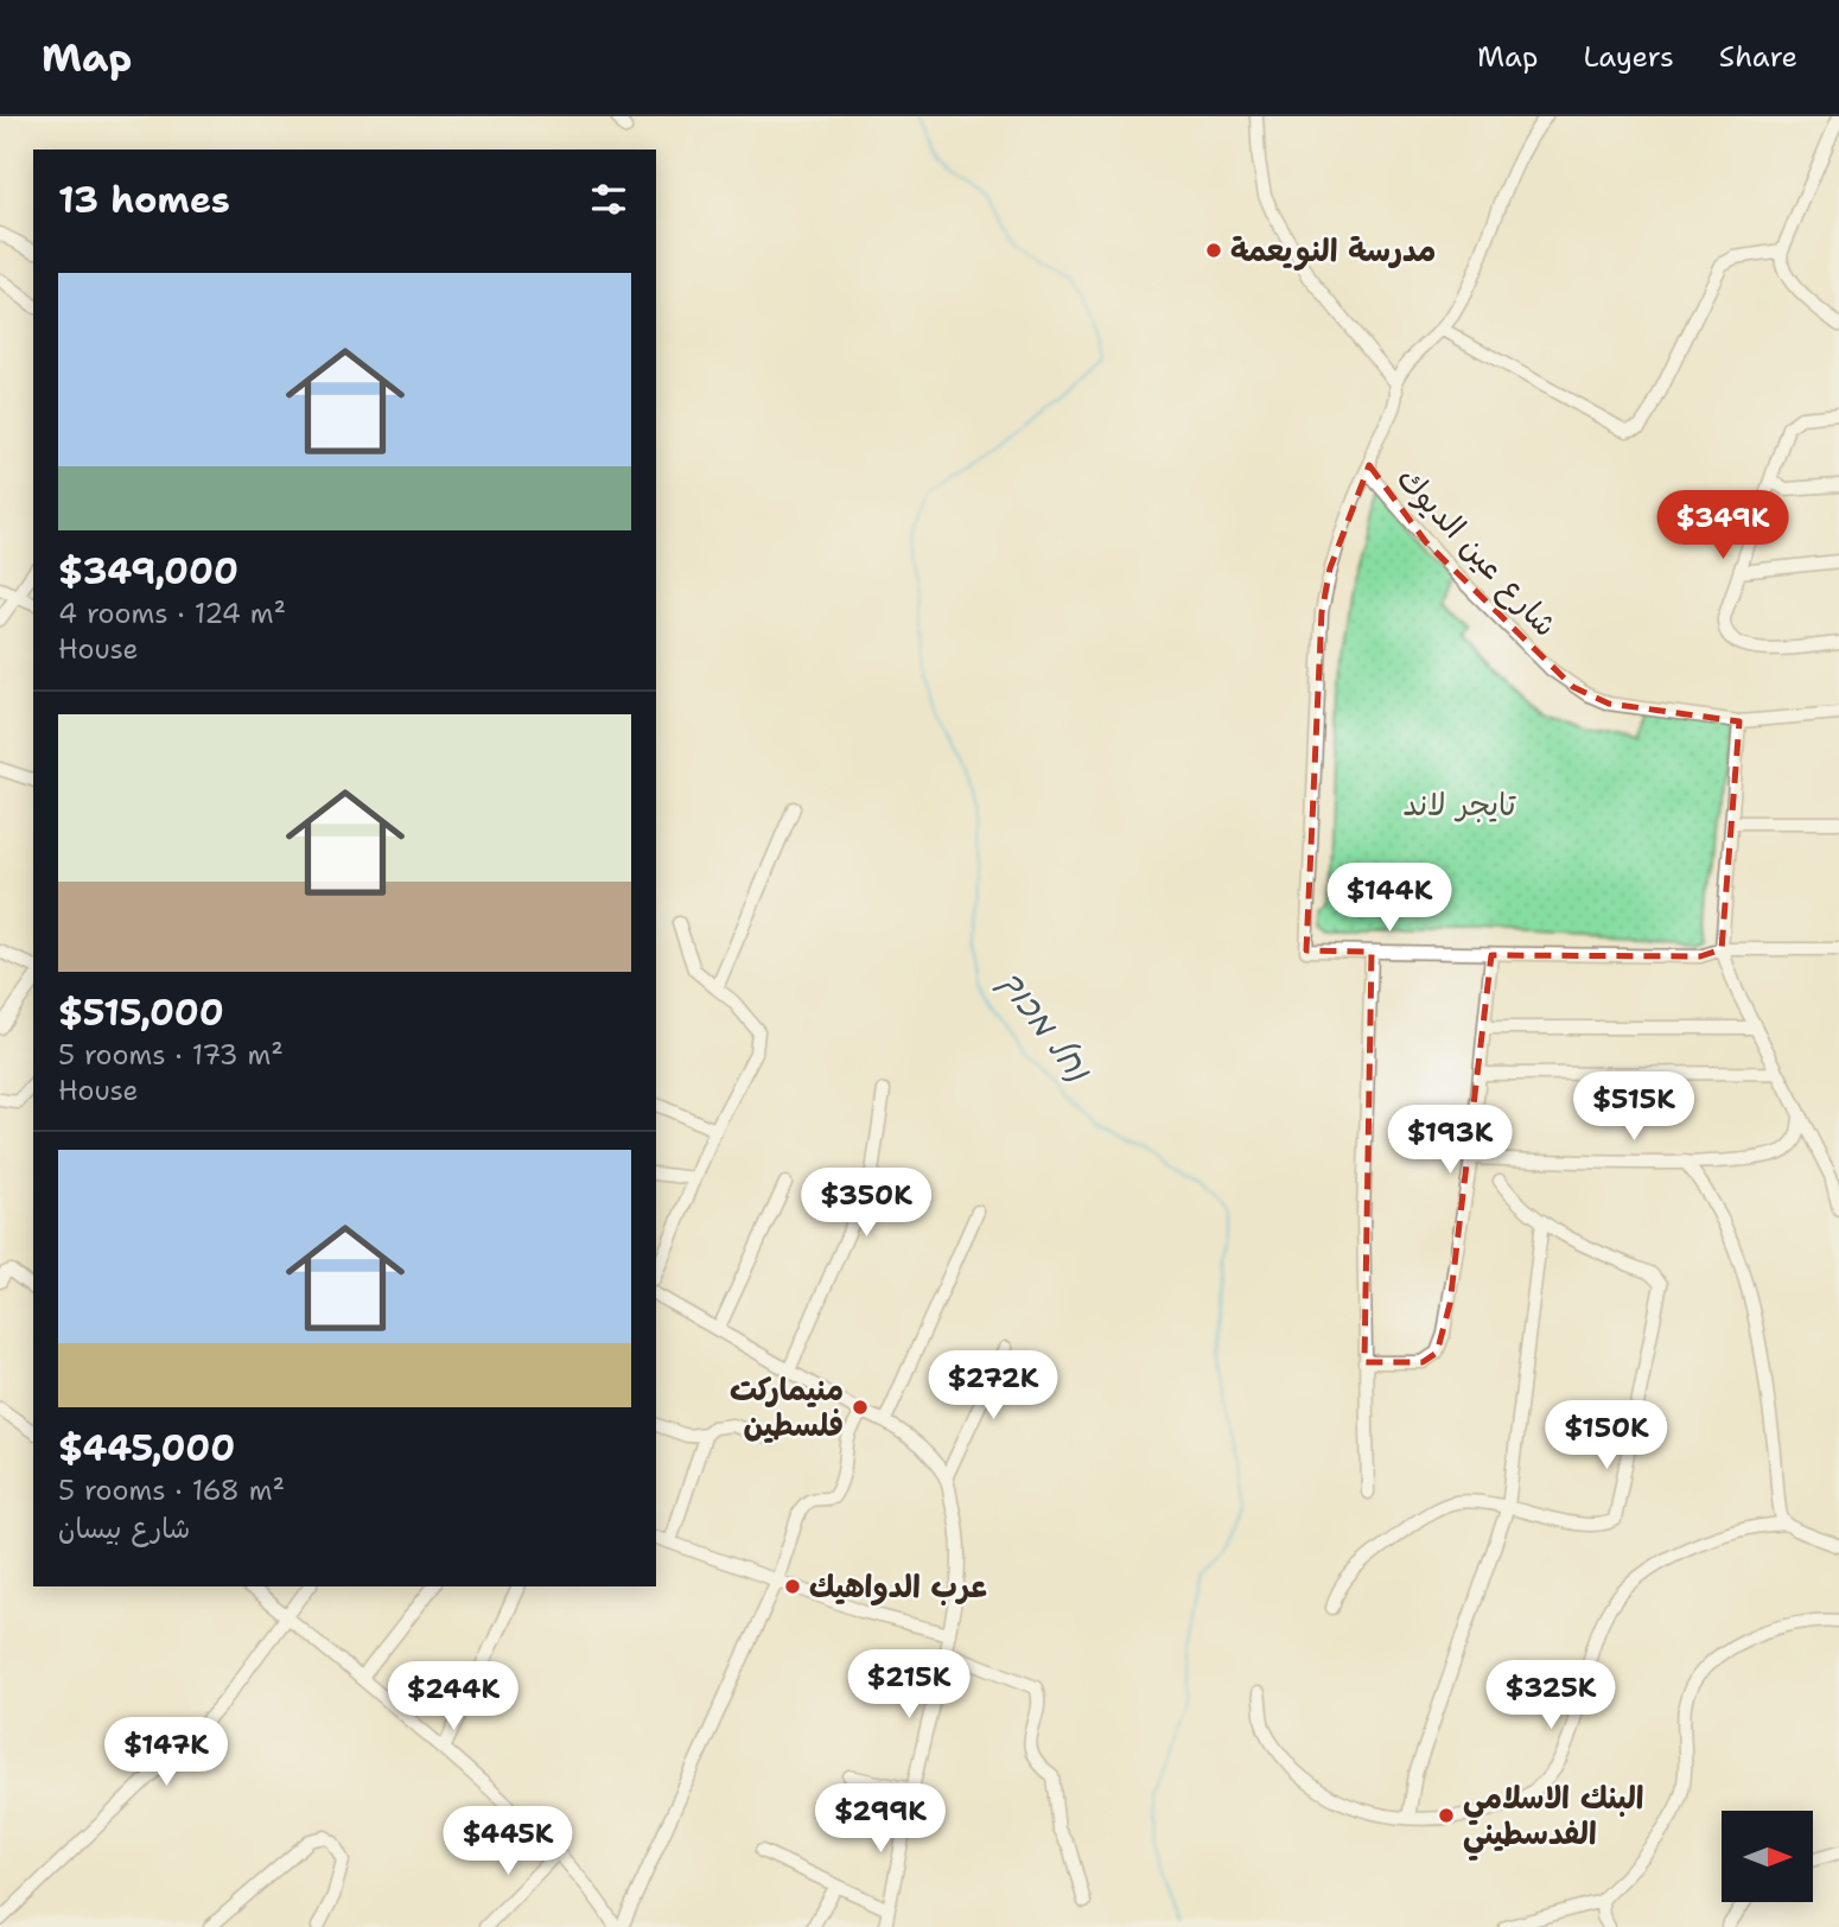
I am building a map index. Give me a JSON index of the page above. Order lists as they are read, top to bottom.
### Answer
{
  "streets": {
    "street": ["شارع عين الديوك"]
  },
  "water": ["נחל מכוך"],
  "parks": ["تايجر لاند"],
  "places": [
    "مدرسة النويعمة",
    "منيماركت فلسطين",
    "عرب الدواهيك",
    "البنك الاسلامي الفدسطيني"
  ],
  "north": "right",
  "page": {
    "header": "Map",
    "nav": ["Map", "Layers", "Share"],
    "heading": "13 homes",
    "list": [
      {
        "name": "$349,000",
        "note": "4 rooms · 124 m² · House"
      },
      {
        "name": "$515,000",
        "note": "5 rooms · 173 m² · House"
      },
      {
        "name": "$445,000",
        "note": "5 rooms · 168 m² · شارع بيسان"
      }
    ],
    "price": [
      "$349K",
      "$144K",
      "$515K",
      "$193K",
      "$350K",
      "$272K",
      "$150K",
      "$215K",
      "$325K",
      "$244K",
      "$147K",
      "$299K",
      "$445K"
    ]
  }
}
